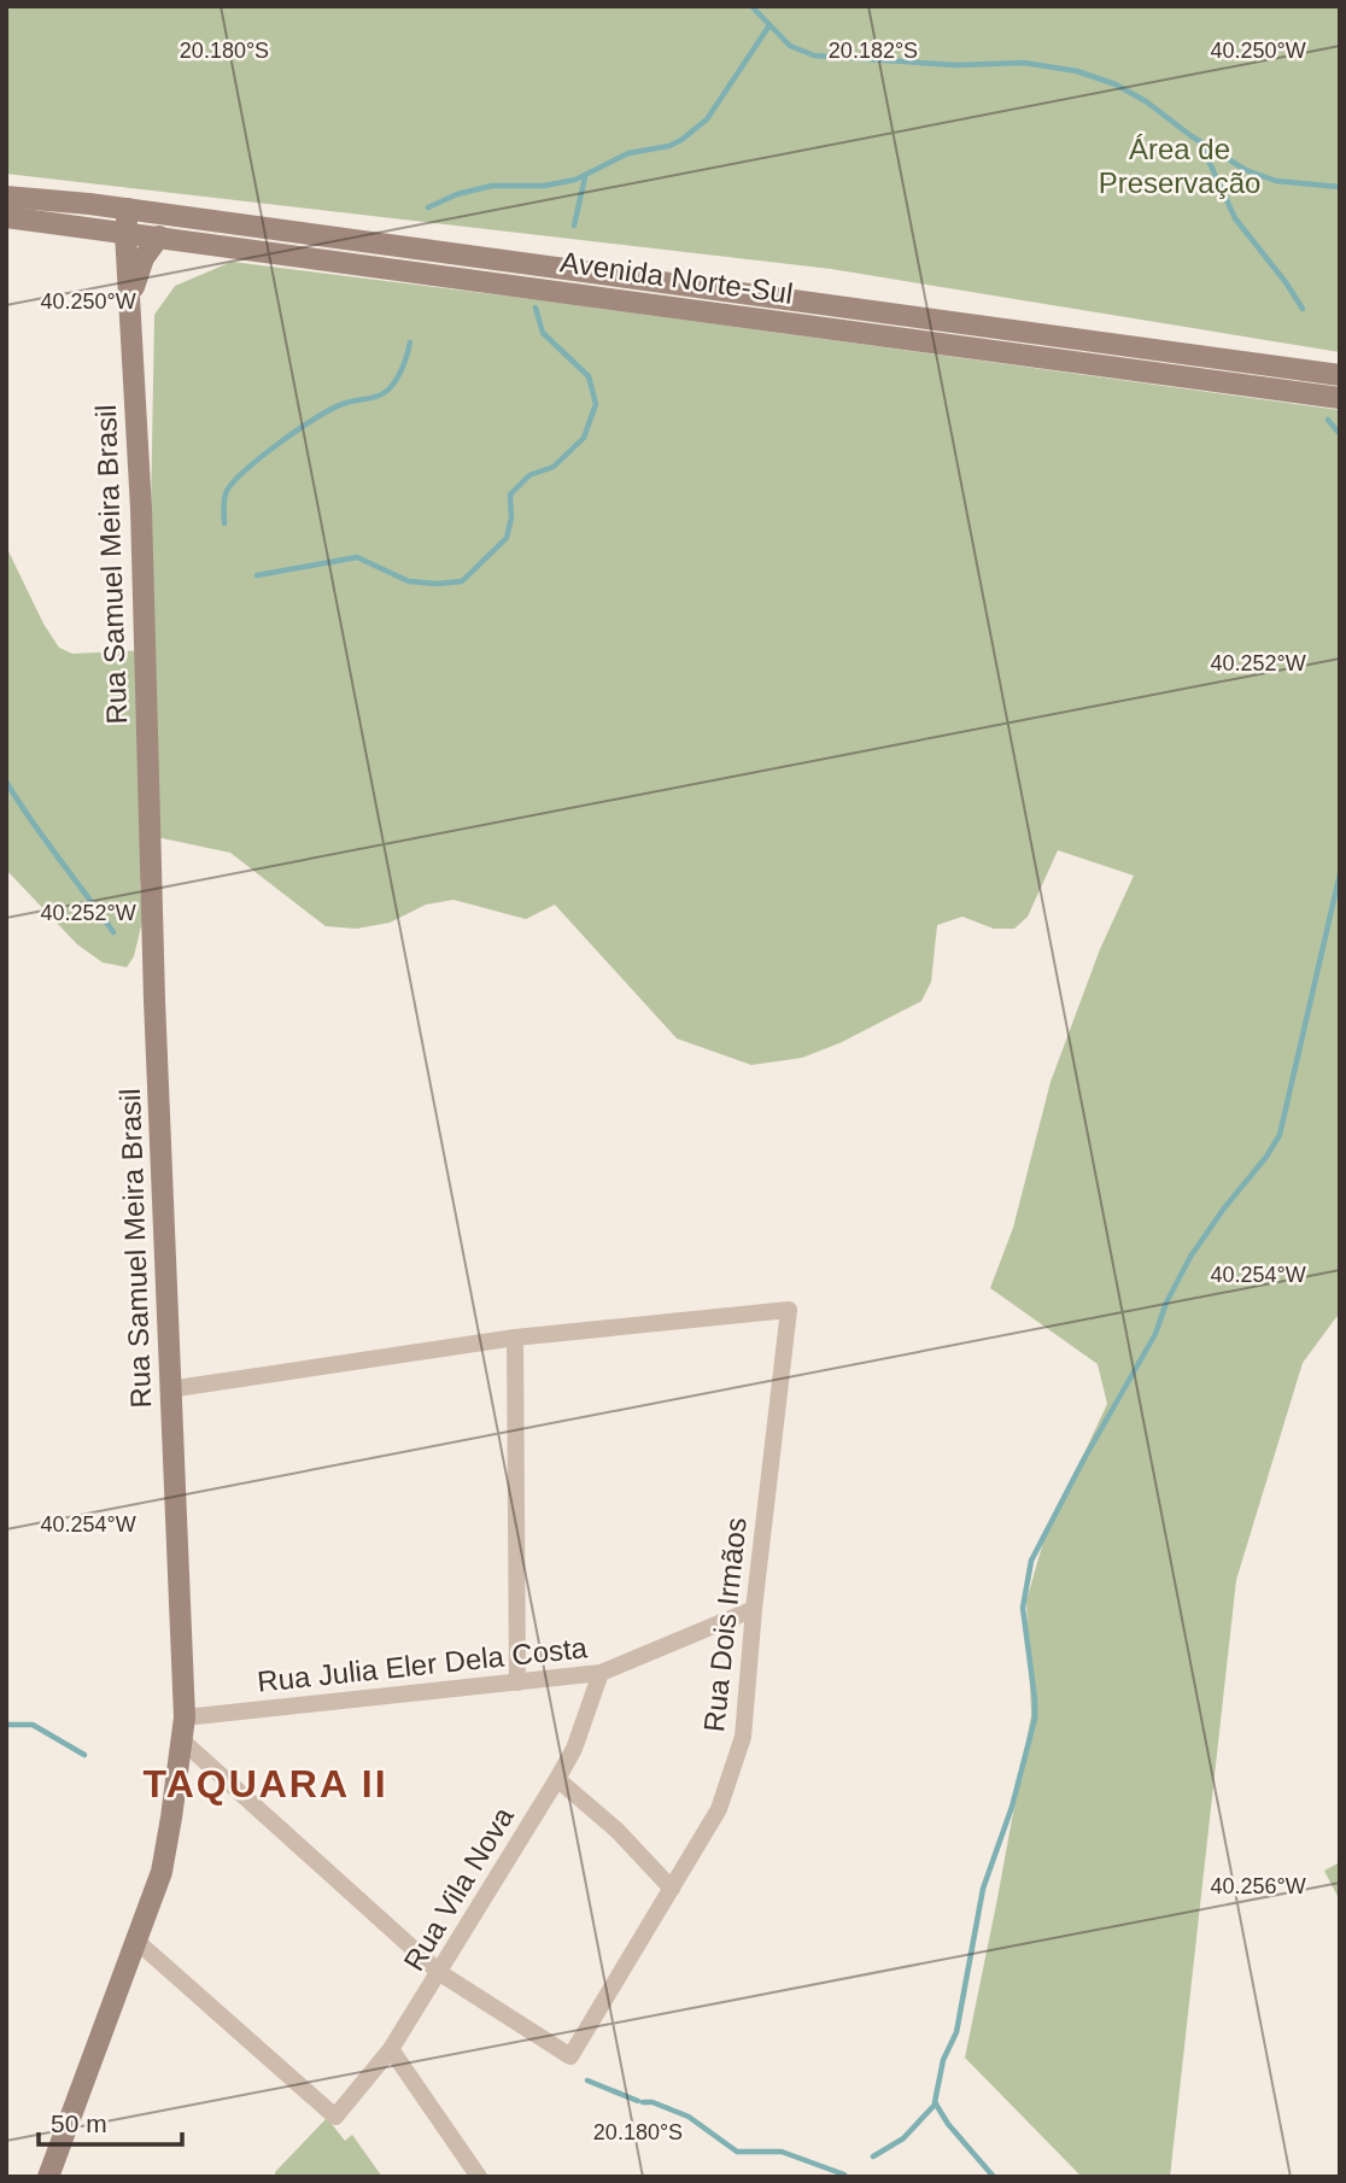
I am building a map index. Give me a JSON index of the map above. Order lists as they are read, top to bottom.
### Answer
{
  "streets": {
    "main road": ["Avenida Norte-Sul", "Rua Samuel Meira Brasil"],
    "street": ["Rua Dois Irmãos", "Rua Julia Eler Dela Costa", "Rua Vila Nova"]
  },
  "crossings": [
    ["Avenida Norte-Sul", "Rua Samuel Meira Brasil"],
    ["Rua Samuel Meira Brasil", "Rua Julia Eler Dela Costa"],
    ["Rua Samuel Meira Brasil", "Rua Vila Nova"],
    ["Rua Dois Irmãos", "Rua Julia Eler Dela Costa"],
    ["Rua Dois Irmãos", "Rua Vila Nova"],
    ["Rua Julia Eler Dela Costa", "Rua Vila Nova"]
  ],
  "districts": ["TAQUARA II"],
  "parks": ["Área de Preservação"],
  "scale_bar": "50 m",
  "coordinates": [
    "20.180°S",
    "20.182°S",
    "40.250°W",
    "40.252°W",
    "40.254°W",
    "40.256°W"
  ]
}
